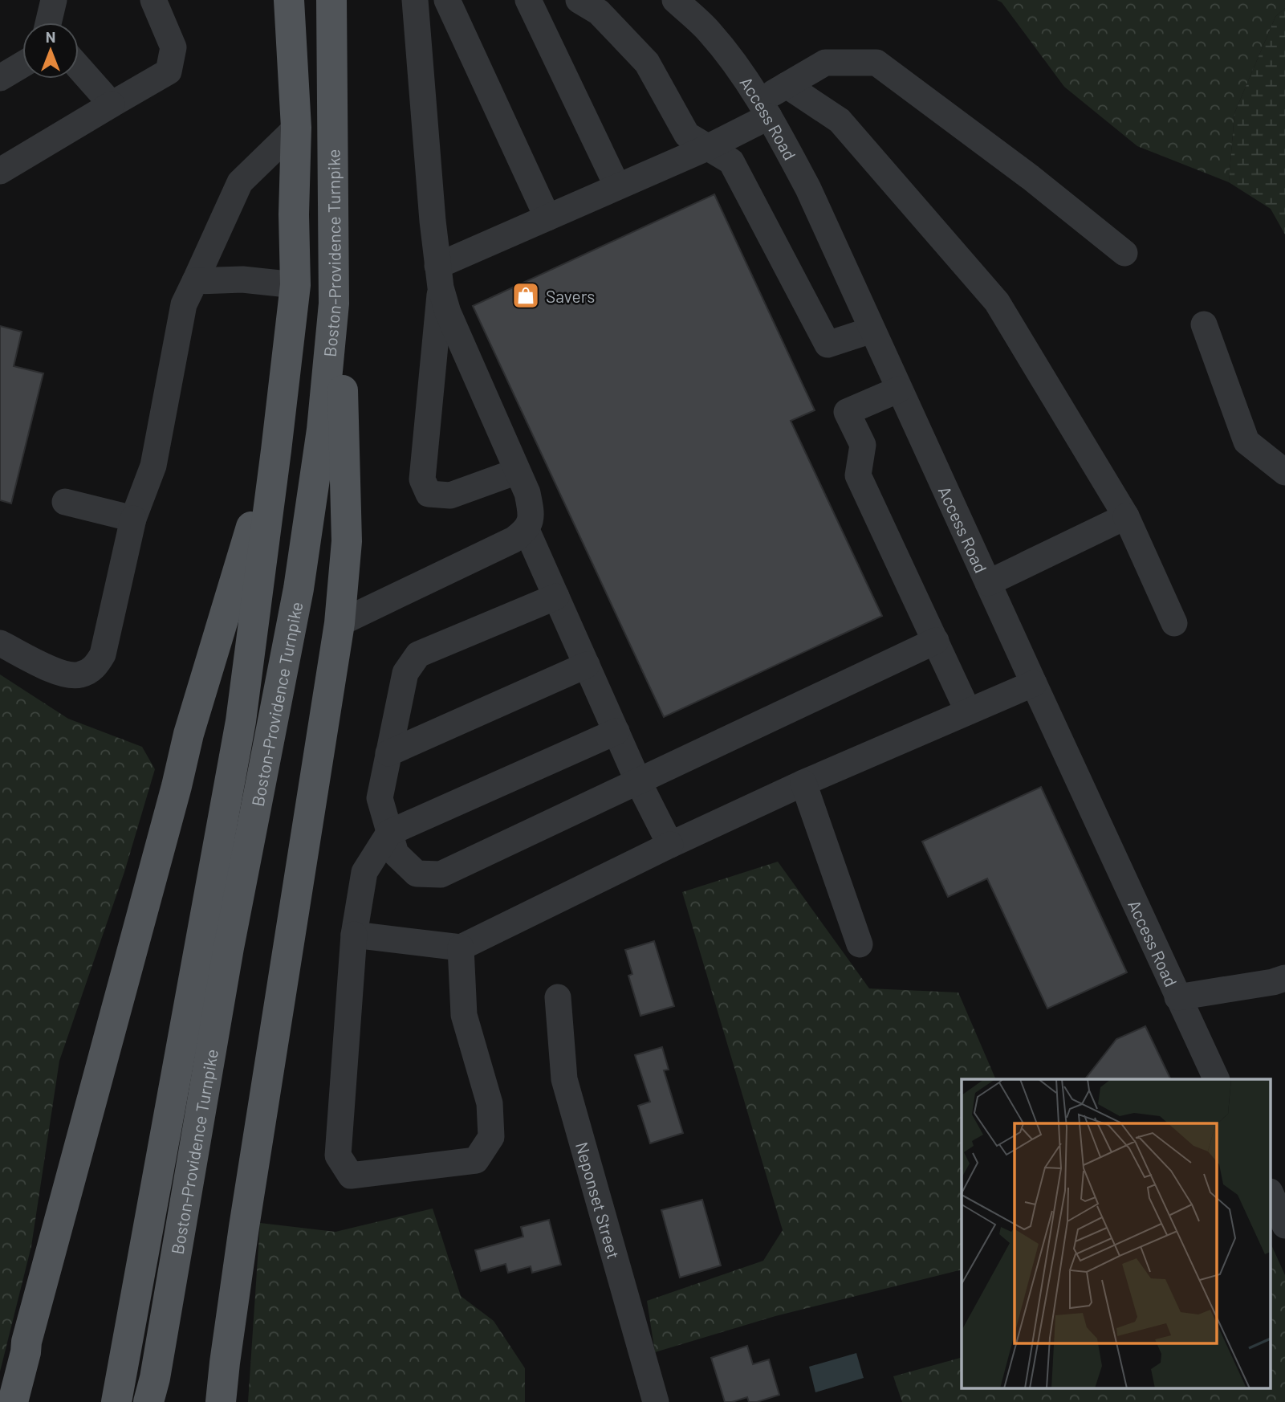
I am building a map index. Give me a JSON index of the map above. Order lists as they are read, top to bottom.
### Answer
{
  "streets": {
    "main road": ["Boston-Providence Turnpike"],
    "street": ["Access Road", "Neponset Street"]
  },
  "places": {
    "shop": ["Savers"]
  },
  "north": "top"
}
